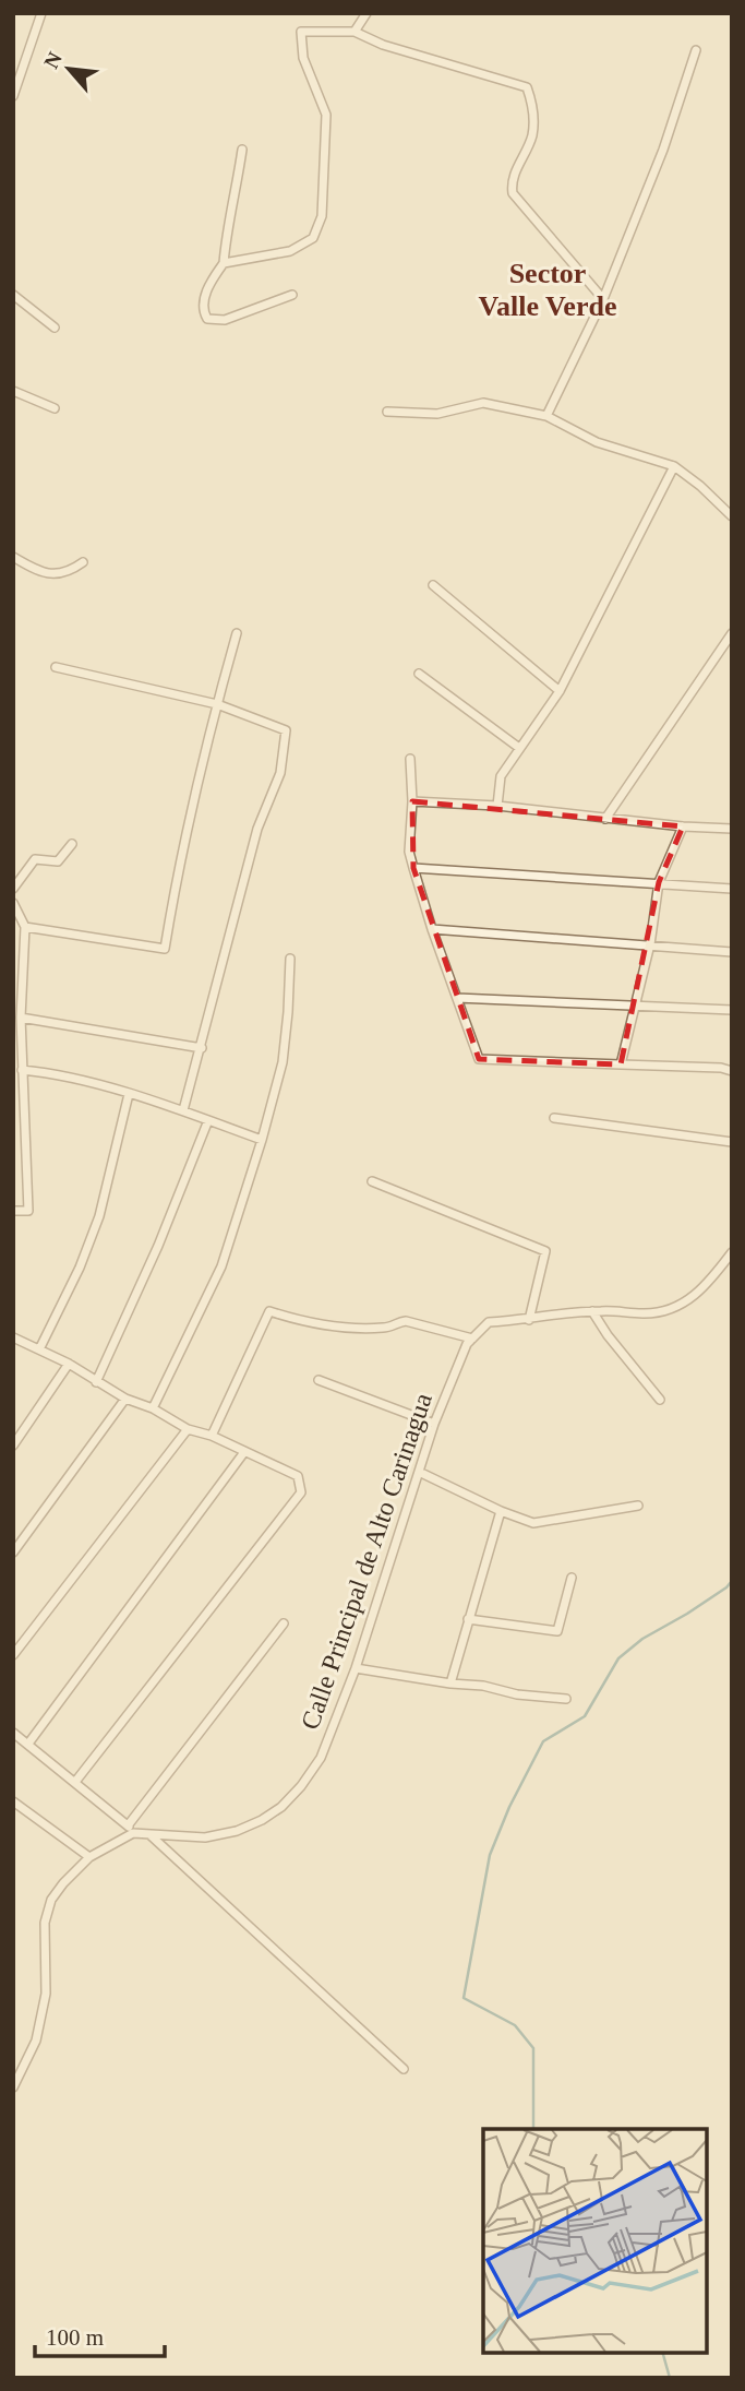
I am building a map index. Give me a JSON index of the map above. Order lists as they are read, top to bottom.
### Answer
{
  "streets": {
    "street": ["Calle Principal de Alto Carinagua"]
  },
  "districts": ["Sector Valle Verde"],
  "scale_bar": "100 m",
  "north": "top left"
}
